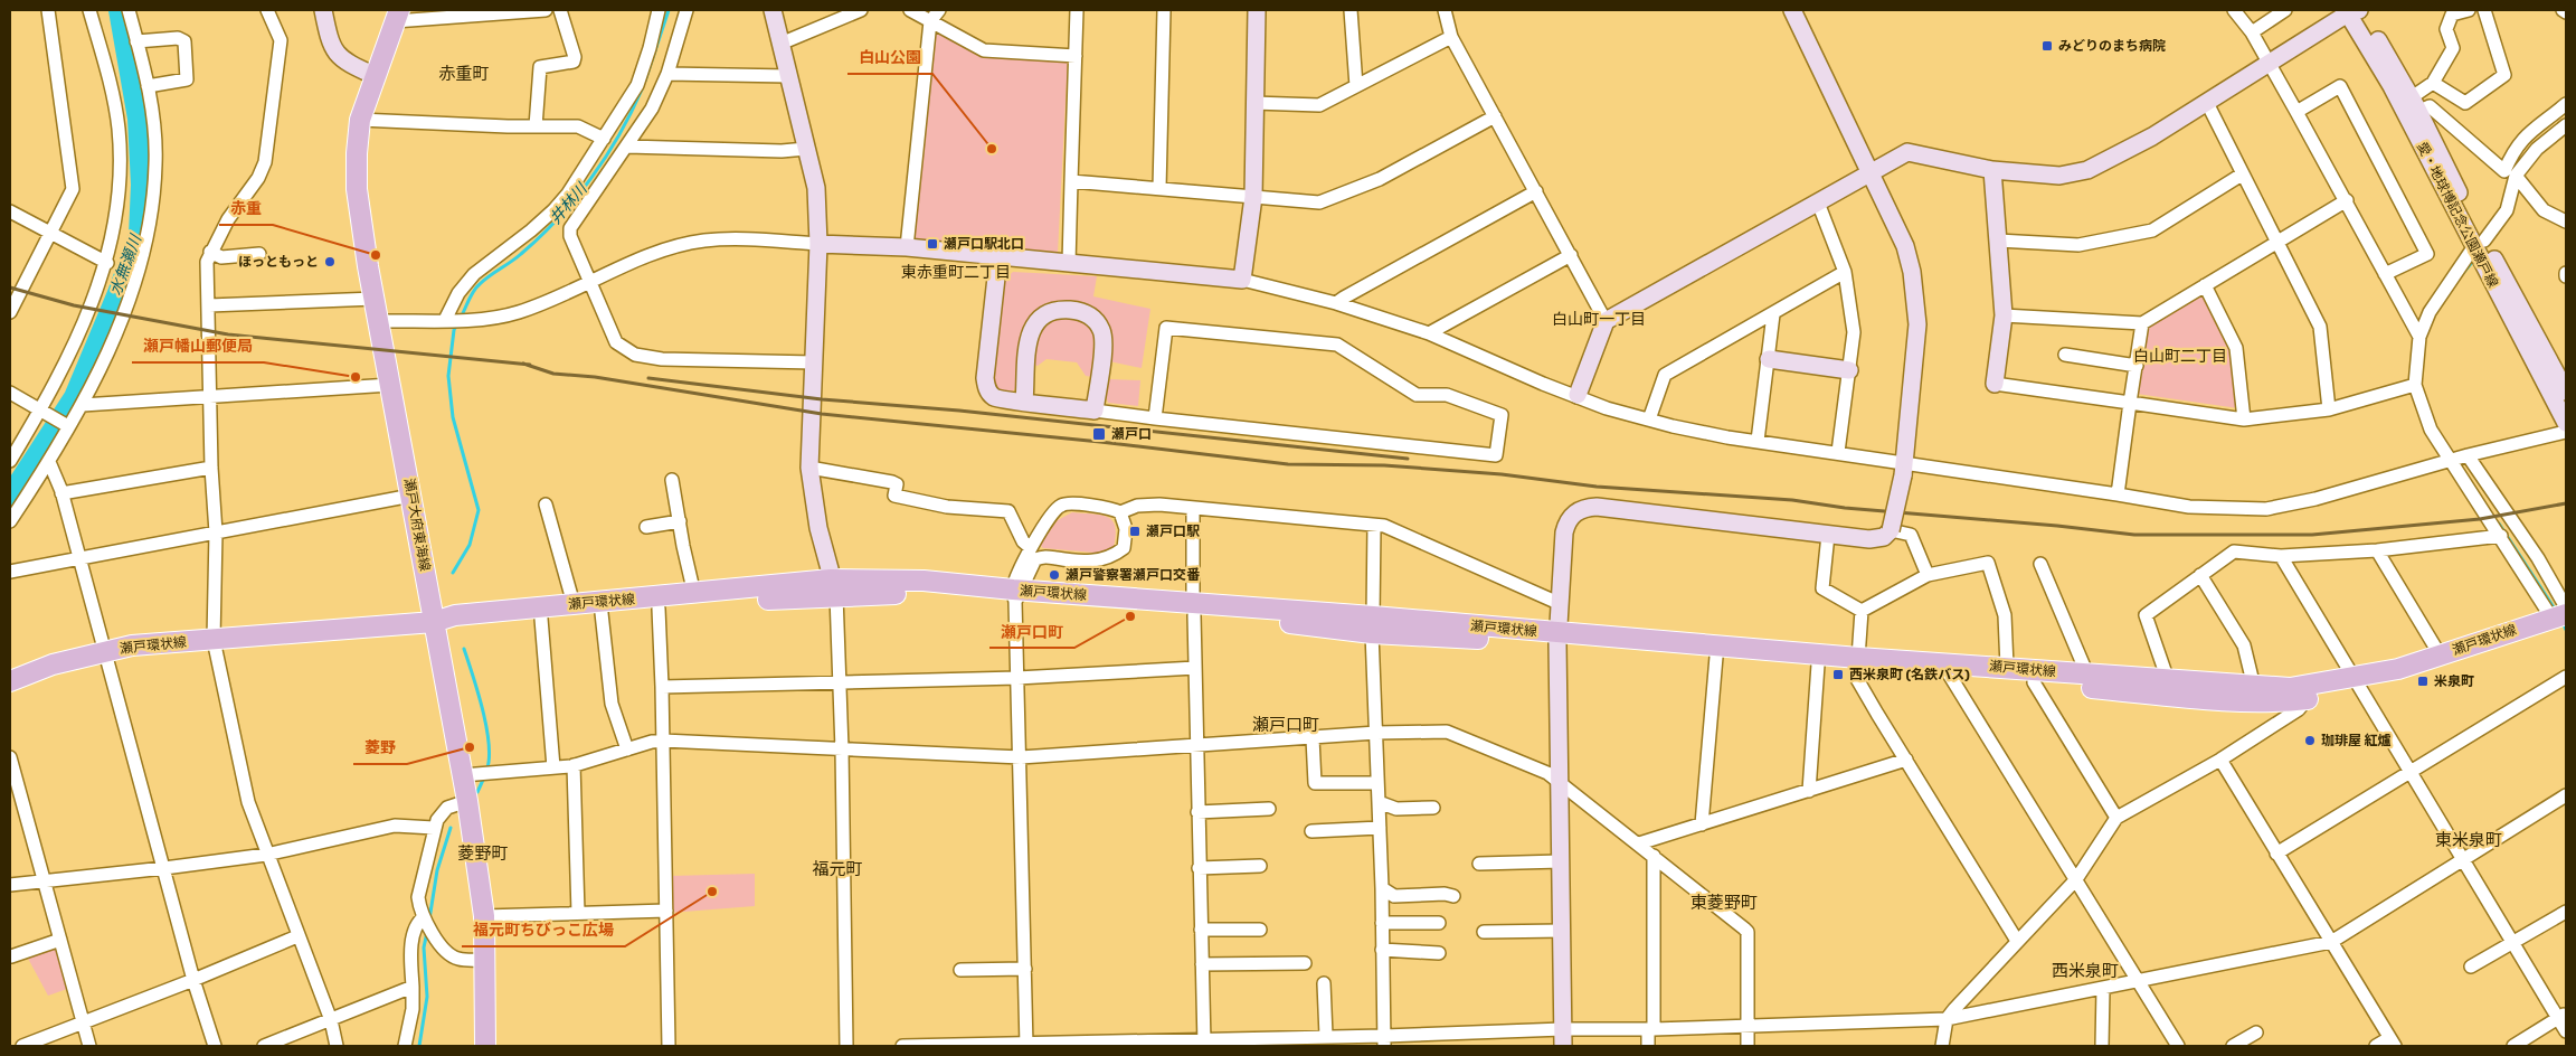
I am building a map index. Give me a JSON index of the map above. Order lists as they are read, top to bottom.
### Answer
{
  "streets": {
    "main road": ["瀬戸大府東海線", "瀬戸環状線"],
    "street": ["愛・地球博記念公園瀬戸線"]
  },
  "crossings": [
    ["瀬戸大府東海線", "瀬戸環状線"]
  ],
  "districts": [
    "赤重町",
    "東赤重町二丁目",
    "白山町一丁目",
    "白山町二丁目",
    "瀬戸口町",
    "東米泉町",
    "菱野町",
    "福元町",
    "東菱野町",
    "西米泉町"
  ],
  "water": ["井林川", "水無瀬川"],
  "places": {
    "transit": [
      "みどりのまち病院",
      "瀬戸口駅北口",
      "瀬戸口",
      "瀬戸口駅",
      "西米泉町 (名鉄バス)",
      "米泉町"
    ],
    "other": [
      "白山公園",
      "赤重",
      "ほっともっと",
      "瀬戸幡山郵便局",
      "瀬戸警察署瀬戸口交番",
      "瀬戸口町",
      "珈琲屋 紅爐",
      "菱野",
      "福元町ちびっこ広場"
    ]
  }
}
